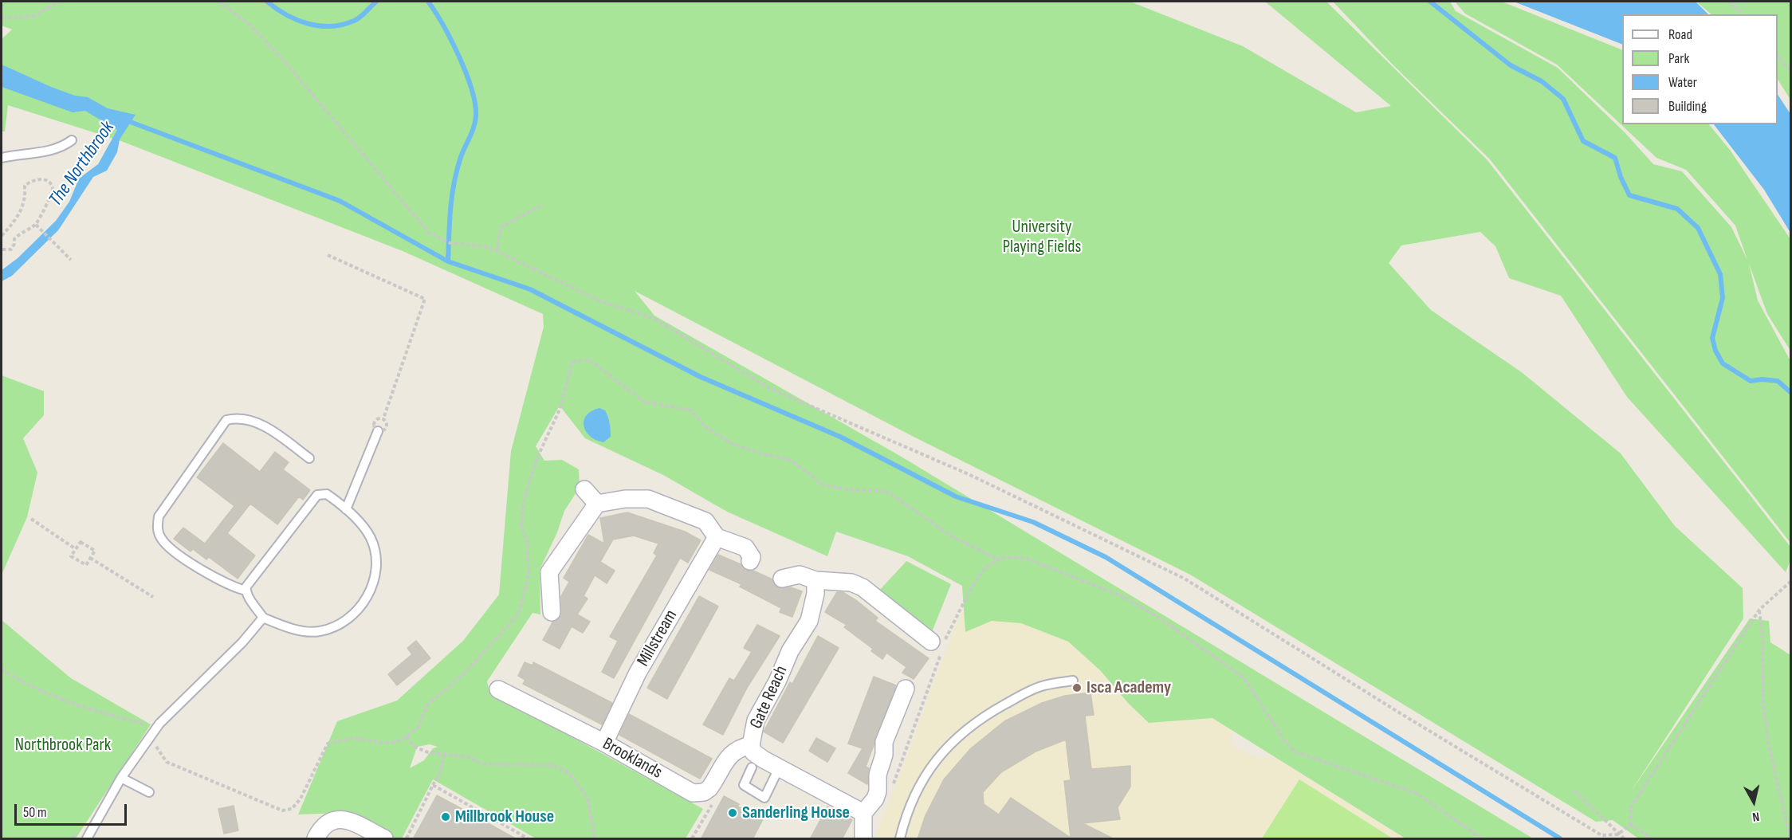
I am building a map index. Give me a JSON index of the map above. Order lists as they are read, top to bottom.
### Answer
{
  "streets": {
    "street": ["Millstream", "Gate Reach", "Brooklands"]
  },
  "crossings": [
    ["Millstream", "Brooklands"],
    ["Gate Reach", "Brooklands"]
  ],
  "water": ["The Northbrook"],
  "parks": ["University Playing Fields", "Northbrook Park"],
  "places": ["Isca Academy", "Sanderling House", "Millbrook House"],
  "legend": [
    "Road",
    "Park",
    "Water",
    "Building"
  ],
  "scale_bar": "50 m",
  "north": "bottom"
}
